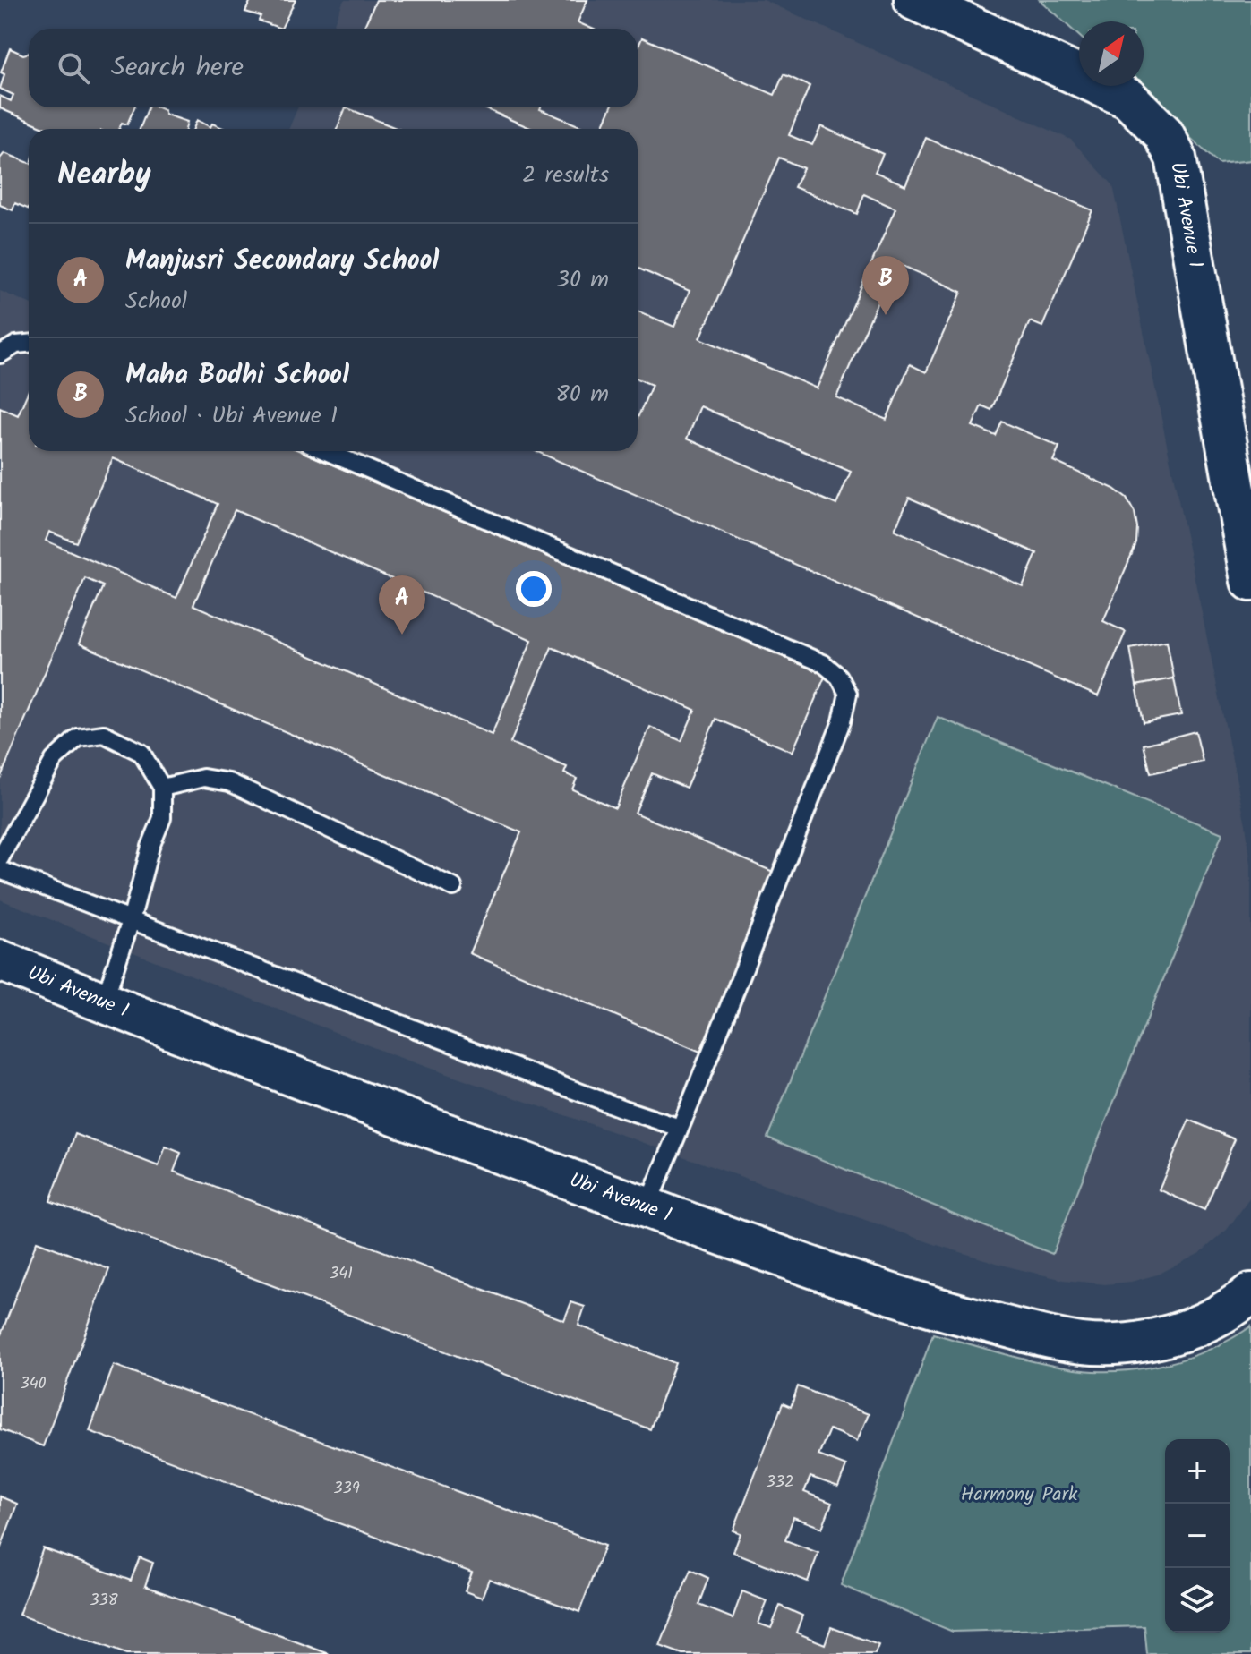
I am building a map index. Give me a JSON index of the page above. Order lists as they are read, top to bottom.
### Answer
{
  "streets": {
    "street": ["Ubi Avenue 1"]
  },
  "parks": ["Harmony Park"],
  "house_numbers": [
    "341",
    "340",
    "332",
    "339",
    "338"
  ],
  "north": "top right",
  "page": {
    "search": "Search here",
    "heading": ["Nearby", "2 results"],
    "list": [
      {
        "mark": "A",
        "name": "Manjusri Secondary School",
        "note": "School",
        "value": "30 m"
      },
      {
        "mark": "B",
        "name": "Maha Bodhi School",
        "note": "School · Ubi Avenue 1",
        "value": "80 m"
      }
    ],
    "pins": ["B", "A"],
    "map_buttons": ["+", "−"]
  }
}
